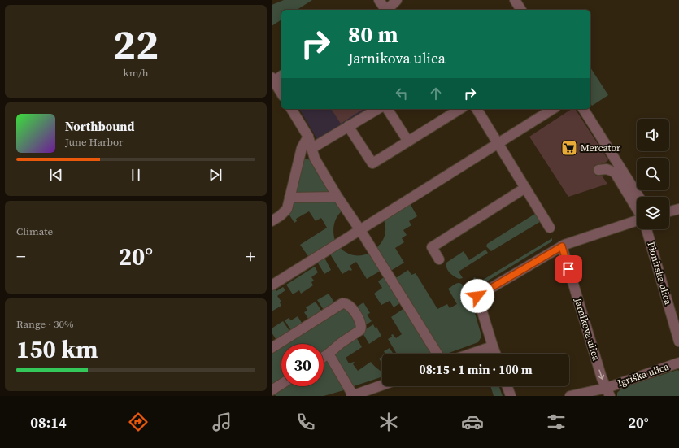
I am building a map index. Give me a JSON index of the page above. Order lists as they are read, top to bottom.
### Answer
{
  "streets": {
    "street": ["Pionirska ulica", "Jarnikova ulica", "Igriška ulica"]
  },
  "crossings": [
    ["Jarnikova ulica", "Igriška ulica"]
  ],
  "one_way": ["Jarnikova ulica"],
  "places": {
    "supermarket": ["Mercator"]
  },
  "page": {
    "tile": [
      ["22", "km/h"],
      "Climate",
      ["Range · 30%", "150 km"]
    ],
    "turn": ["80 m", "Jarnikova ulica"],
    "song": ["Northbound", "June Harbor"],
    "heat": ["−", "20°", "+"],
    "limit": "30",
    "trip": "08:15 · 1 min · 100 m",
    "tabs": ["08:14", "20°"]
  }
}
